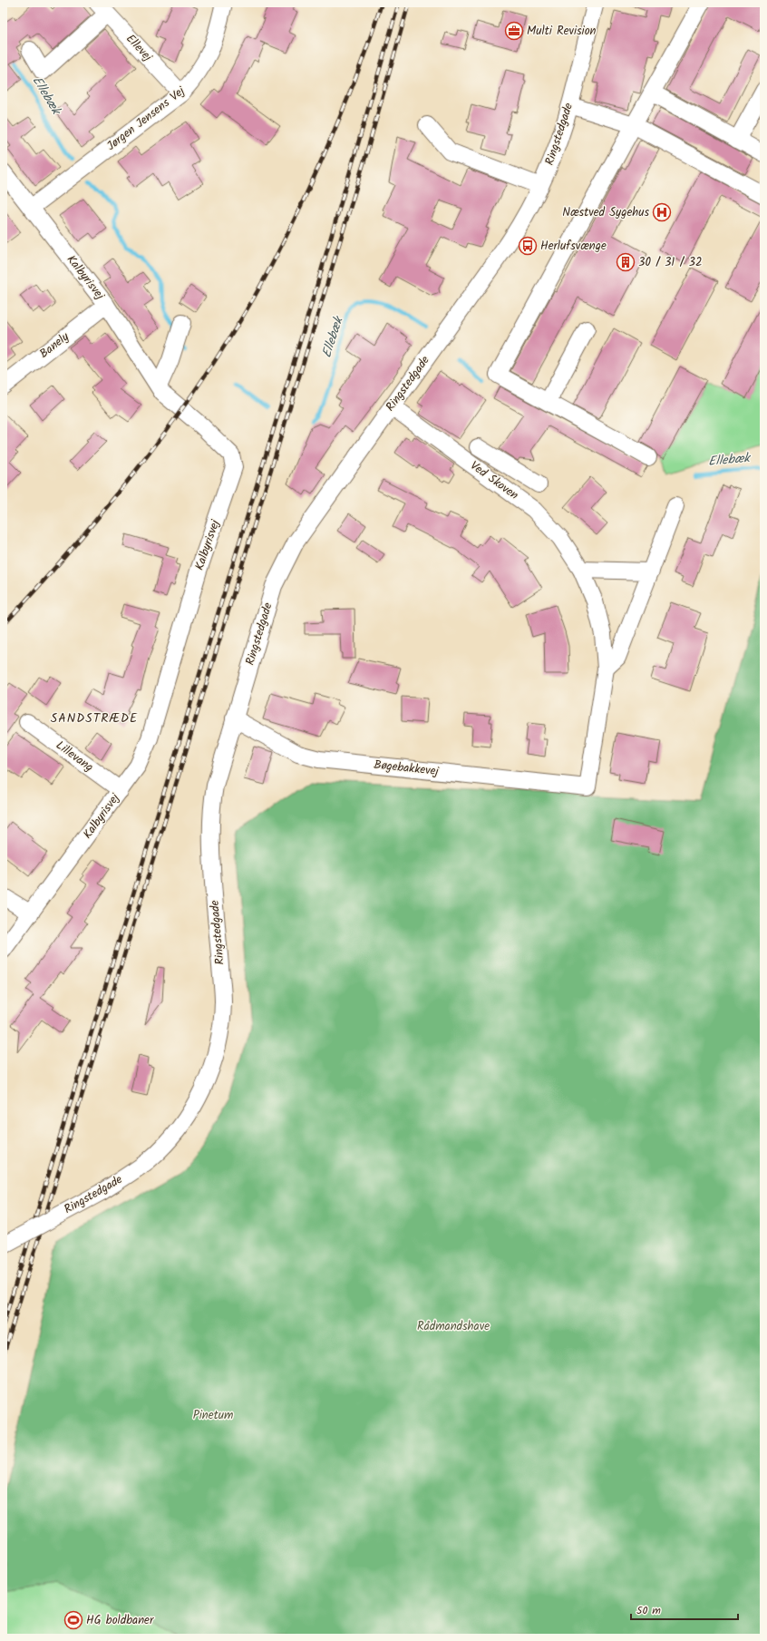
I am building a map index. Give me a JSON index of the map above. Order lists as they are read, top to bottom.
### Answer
{
  "streets": {
    "street": [
      "Ellevej",
      "Jørgen Jensens Vej",
      "Ringstedgade",
      "Kalbyrisvej",
      "Banely",
      "Ved Skoven",
      "Lillevang",
      "Bøgebakkevej"
    ]
  },
  "crossings": [
    ["Ellevej", "Jørgen Jensens Vej"],
    ["Jørgen Jensens Vej", "Kalbyrisvej"],
    ["Ringstedgade", "Ved Skoven"],
    ["Ringstedgade", "Bøgebakkevej"],
    ["Kalbyrisvej", "Banely"],
    ["Kalbyrisvej", "Lillevang"],
    ["Ved Skoven", "Bøgebakkevej"]
  ],
  "districts": ["SANDSTRÆDE"],
  "water": ["Ellebæk"],
  "parks": ["Rådmandshave", "Pinetum"],
  "places": {
    "office": ["Multi Revision"],
    "hospital": ["Næstved Sygehus"],
    "bus stop": ["Herlufsvænge"],
    "building": ["30 / 31 / 32"],
    "sports": ["HG boldbaner"]
  },
  "scale_bar": "50 m"
}
